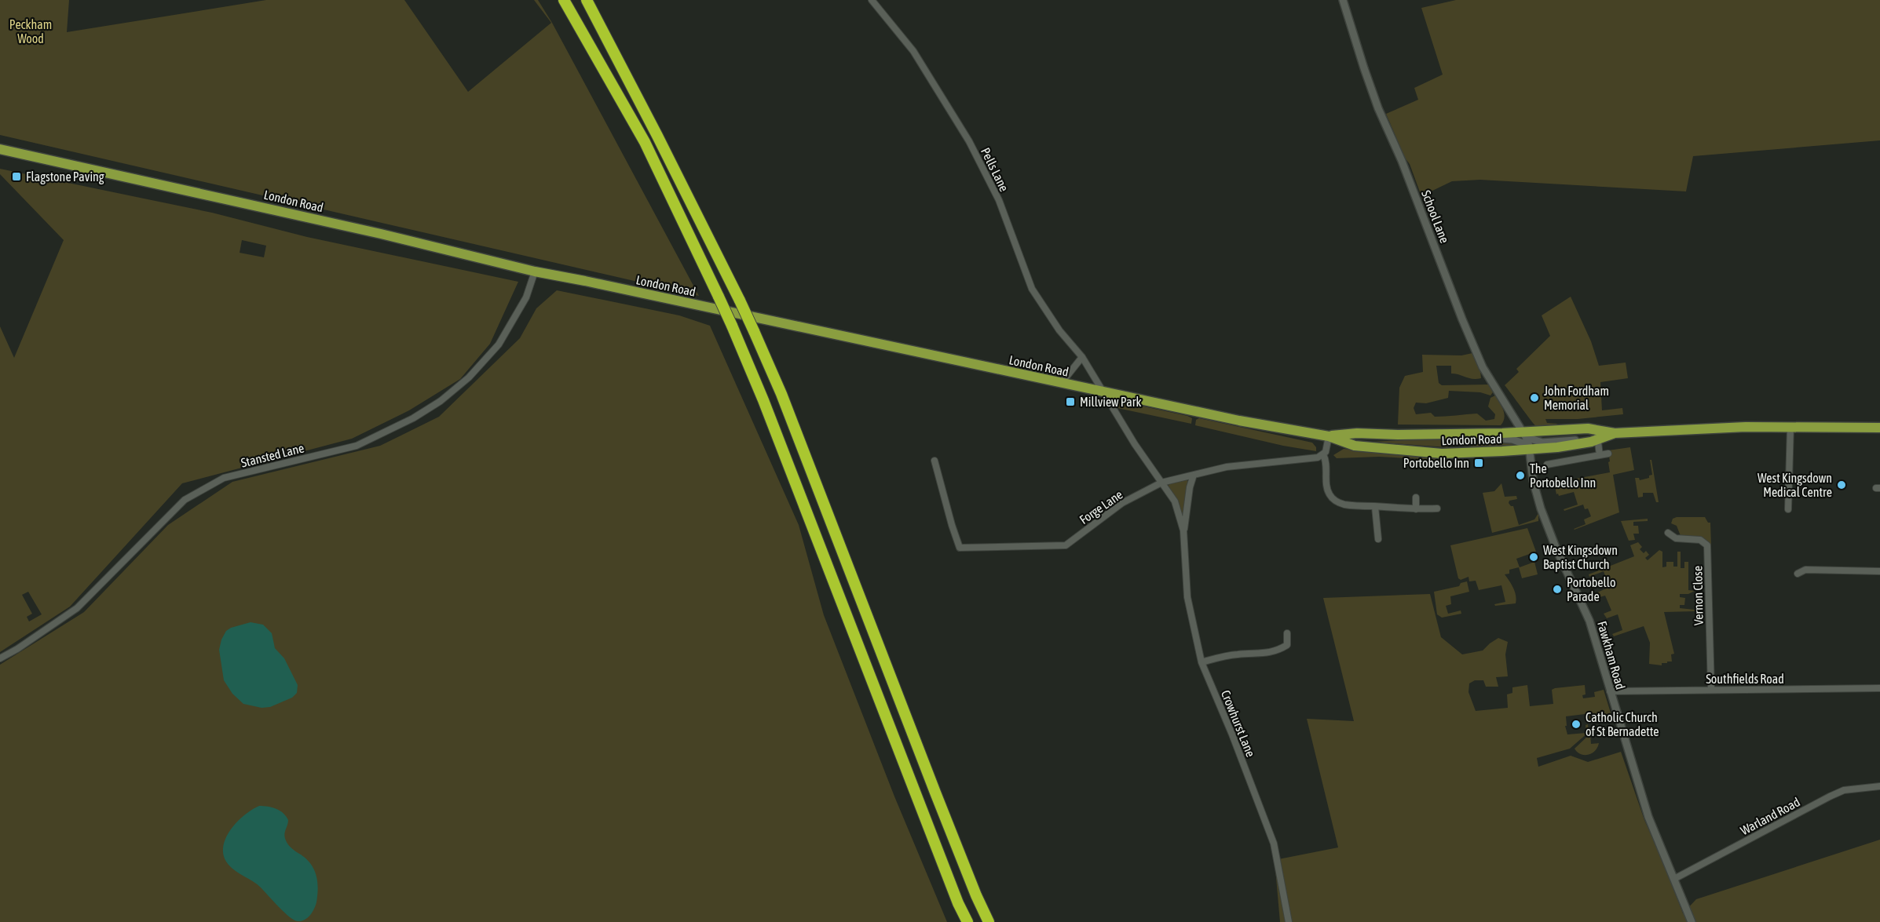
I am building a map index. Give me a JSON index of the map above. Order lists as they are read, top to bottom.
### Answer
{
  "streets": {
    "main road": ["London Road"],
    "street": [
      "Pells Lane",
      "School Lane",
      "Stansted Lane",
      "Forge Lane",
      "Vernon Close",
      "Fawkham Road",
      "Southfields Road",
      "Crowhurst Lane",
      "Warland Road"
    ]
  },
  "crossings": [
    ["Pells Lane", "London Road"],
    ["Pells Lane", "Crowhurst Lane"],
    ["London Road", "School Lane"],
    ["London Road", "Stansted Lane"],
    ["London Road", "Fawkham Road"],
    ["London Road", "Crowhurst Lane"],
    ["School Lane", "Fawkham Road"],
    ["Forge Lane", "Crowhurst Lane"],
    ["Vernon Close", "Southfields Road"],
    ["Fawkham Road", "Southfields Road"],
    ["Fawkham Road", "Warland Road"]
  ],
  "parks": ["Peckham Wood"],
  "places": {
    "transit": ["Flagstone Paving", "Millview Park", "Portobello Inn"],
    "other": [
      "John Fordham Memorial",
      "The Portobello Inn",
      "West Kingsdown Medical Centre",
      "West Kingsdown Baptist Church",
      "Portobello Parade",
      "Catholic Church of St Bernadette"
    ]
  }
}
